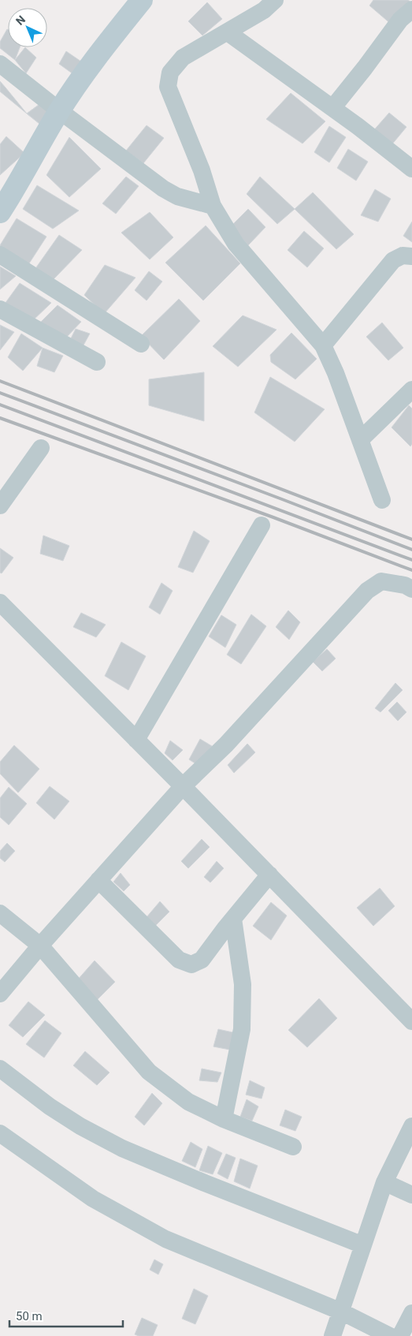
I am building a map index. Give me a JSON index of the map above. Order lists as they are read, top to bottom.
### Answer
{
  "scale_bar": "50 m",
  "north": "top left"
}
